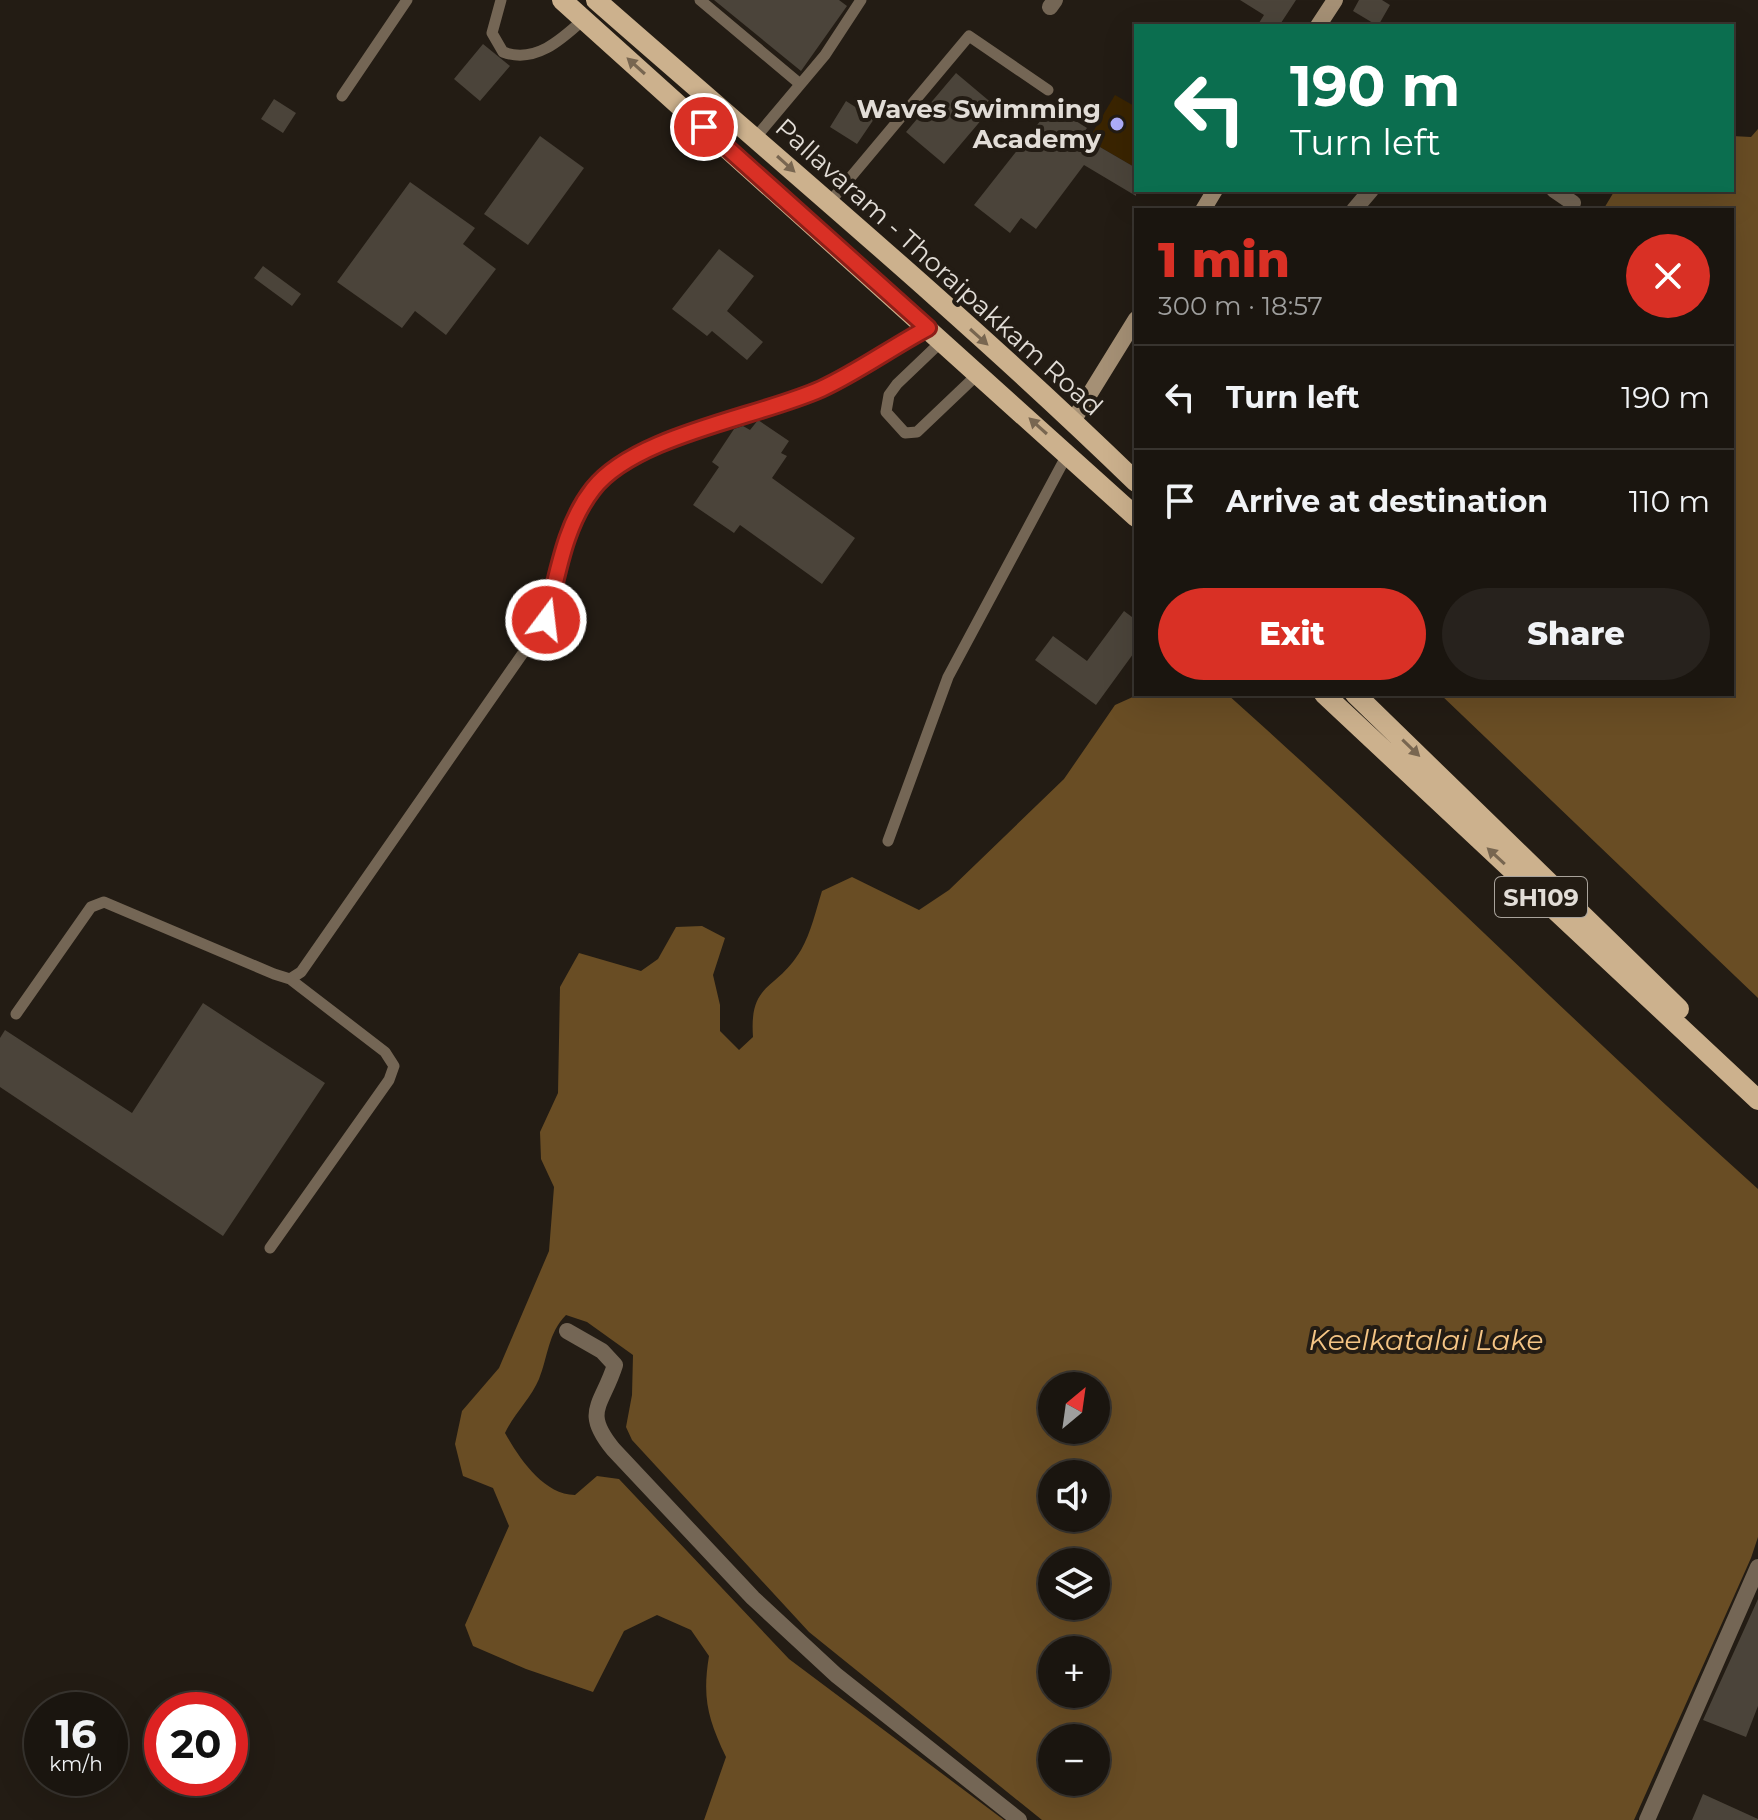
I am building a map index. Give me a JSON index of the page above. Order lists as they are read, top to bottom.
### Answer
{
  "streets": {
    "main road": ["Pallavaram - Thoraipakkam Road", "SH109"]
  },
  "water": ["Keelkatalai Lake"],
  "places": ["Waves Swimming Academy"],
  "north": "top right",
  "page": {
    "turn": ["190 m", "Turn left"],
    "heading": ["1 min", "300 m · 18:57"],
    "list": [
      {
        "name": "Turn left",
        "value": "190 m"
      },
      {
        "name": "Arrive at destination",
        "value": "110 m"
      }
    ],
    "buttons": ["Exit", "Share"],
    "map_buttons": ["+", "−"],
    "speed": "16 km/h",
    "limit": "20"
  }
}
